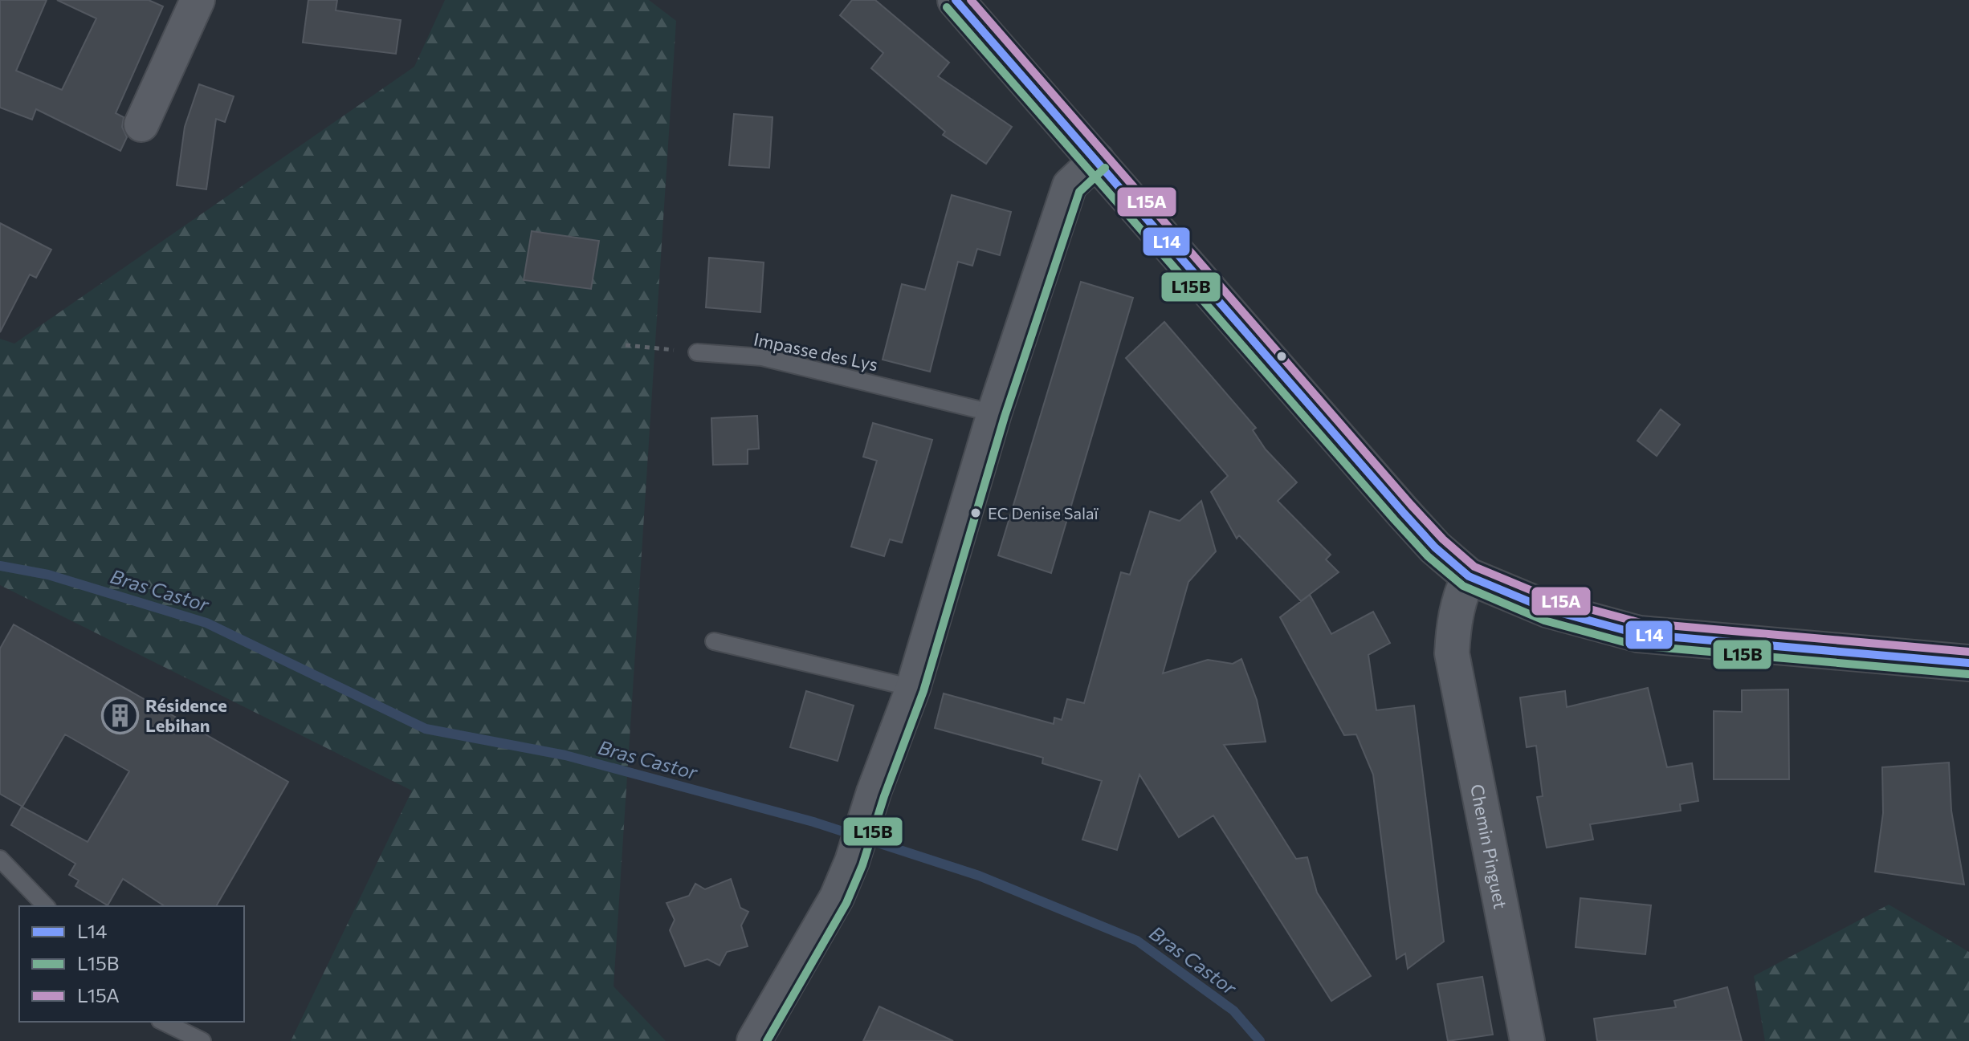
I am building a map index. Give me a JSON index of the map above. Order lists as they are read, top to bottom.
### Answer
{
  "streets": {
    "street": ["Chemin Pinguet"],
    "lane": ["Impasse des Lys"]
  },
  "water": ["Bras Castor"],
  "places": {
    "other": ["EC Denise Salaï"],
    "building": ["Résidence Lebihan"]
  },
  "lines": ["transit line L14", "transit line L15A", "transit line L15B"],
  "legend": ["L14", "L15B", "L15A"]
}
